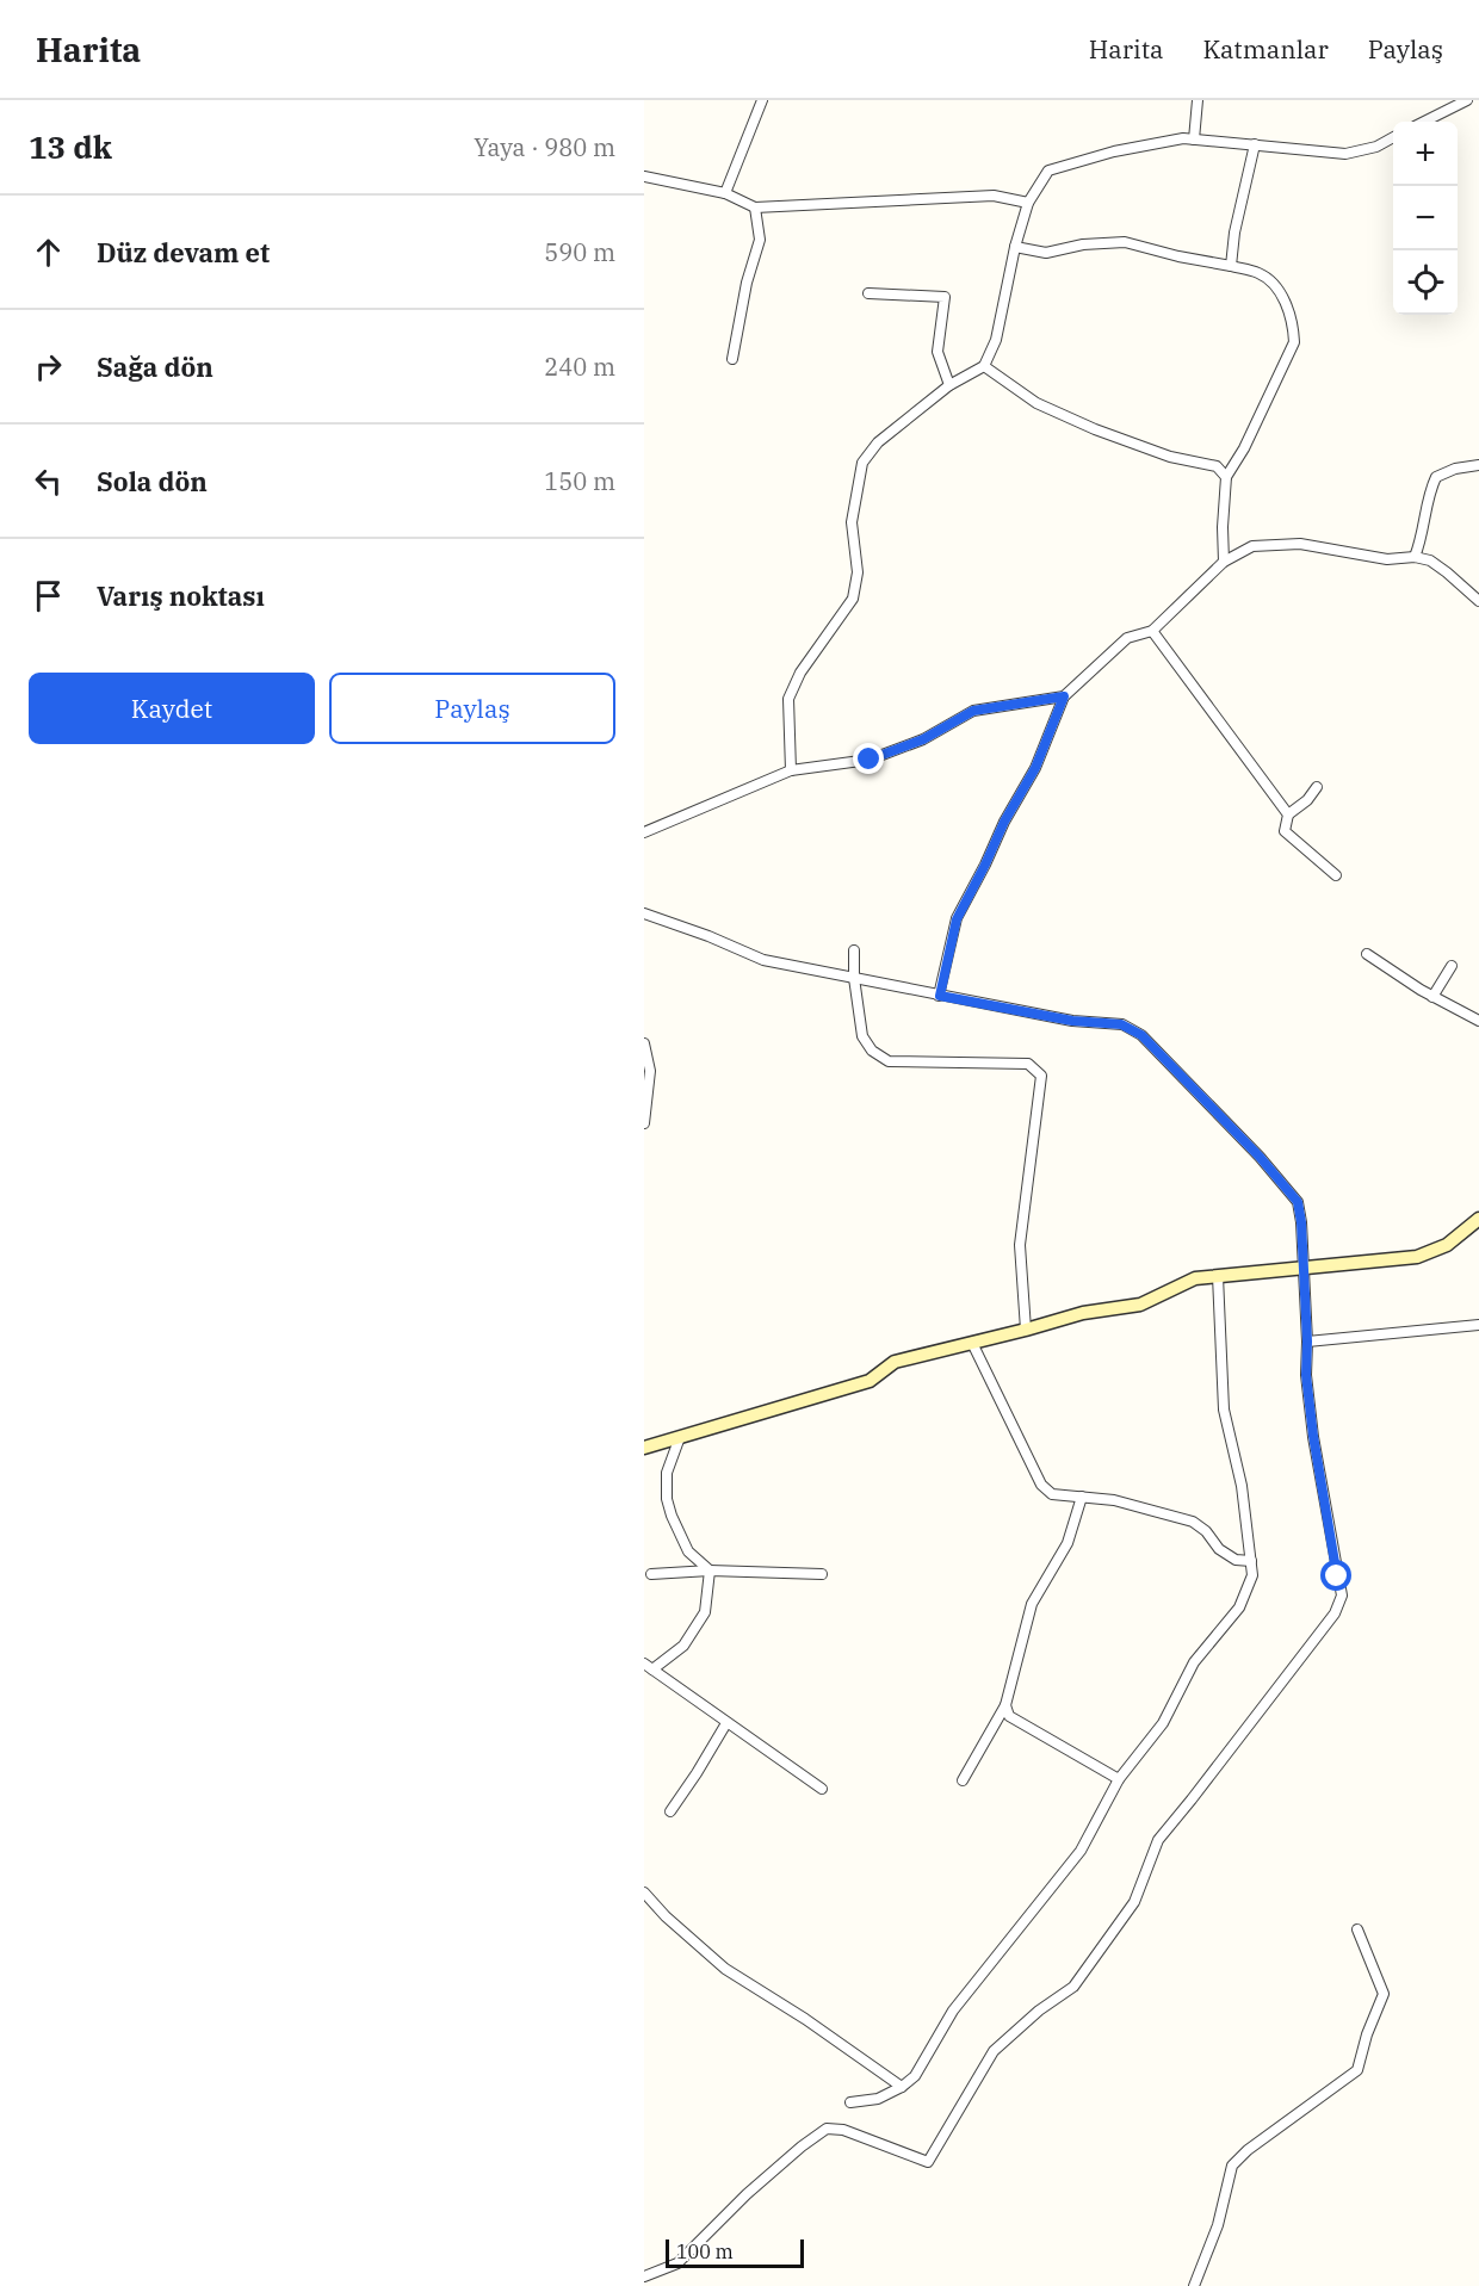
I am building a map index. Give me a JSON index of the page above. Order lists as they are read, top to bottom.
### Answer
{
  "scale_bar": "100 m",
  "page": {
    "header": "Harita",
    "nav": ["Harita", "Katmanlar", "Paylaş"],
    "heading": ["13 dk", "Yaya · 980 m"],
    "map_buttons": ["+", "−"],
    "list": [
      ["Düz devam et", "590 m"],
      ["Sağa dön", "240 m"],
      ["Sola dön", "150 m"],
      "Varış noktası"
    ],
    "buttons": ["Kaydet", "Paylaş"],
    "scale": "100 m"
  }
}
